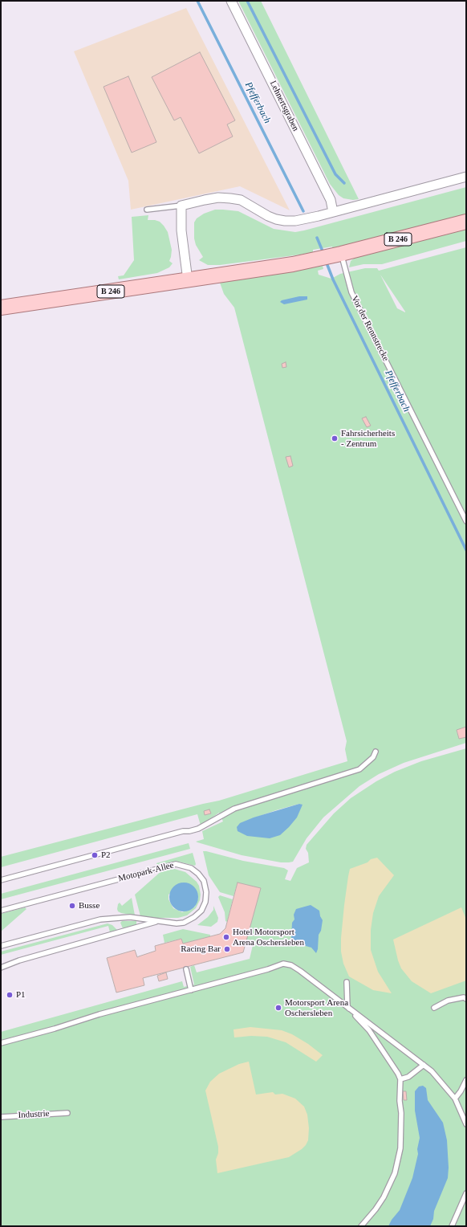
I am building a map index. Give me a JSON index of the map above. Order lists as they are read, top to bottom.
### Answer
{
  "streets": {
    "main road": ["B 246"],
    "street": ["Lehnertsgraben"],
    "lane": ["Vor der Rennstrecke", "Motopark-Allee", "Industrie"]
  },
  "crossings": [
    ["B 246", "Vor der Rennstrecke"]
  ],
  "water": ["Pfefferbach"],
  "places": [
    "Fahrsicherheits - Zentrum",
    "P2",
    "Busse",
    "Hotel Motorsport Arena Oschersleben",
    "Racing Bar",
    "P1",
    "Motorsport Arena Oschersleben"
  ]
}
